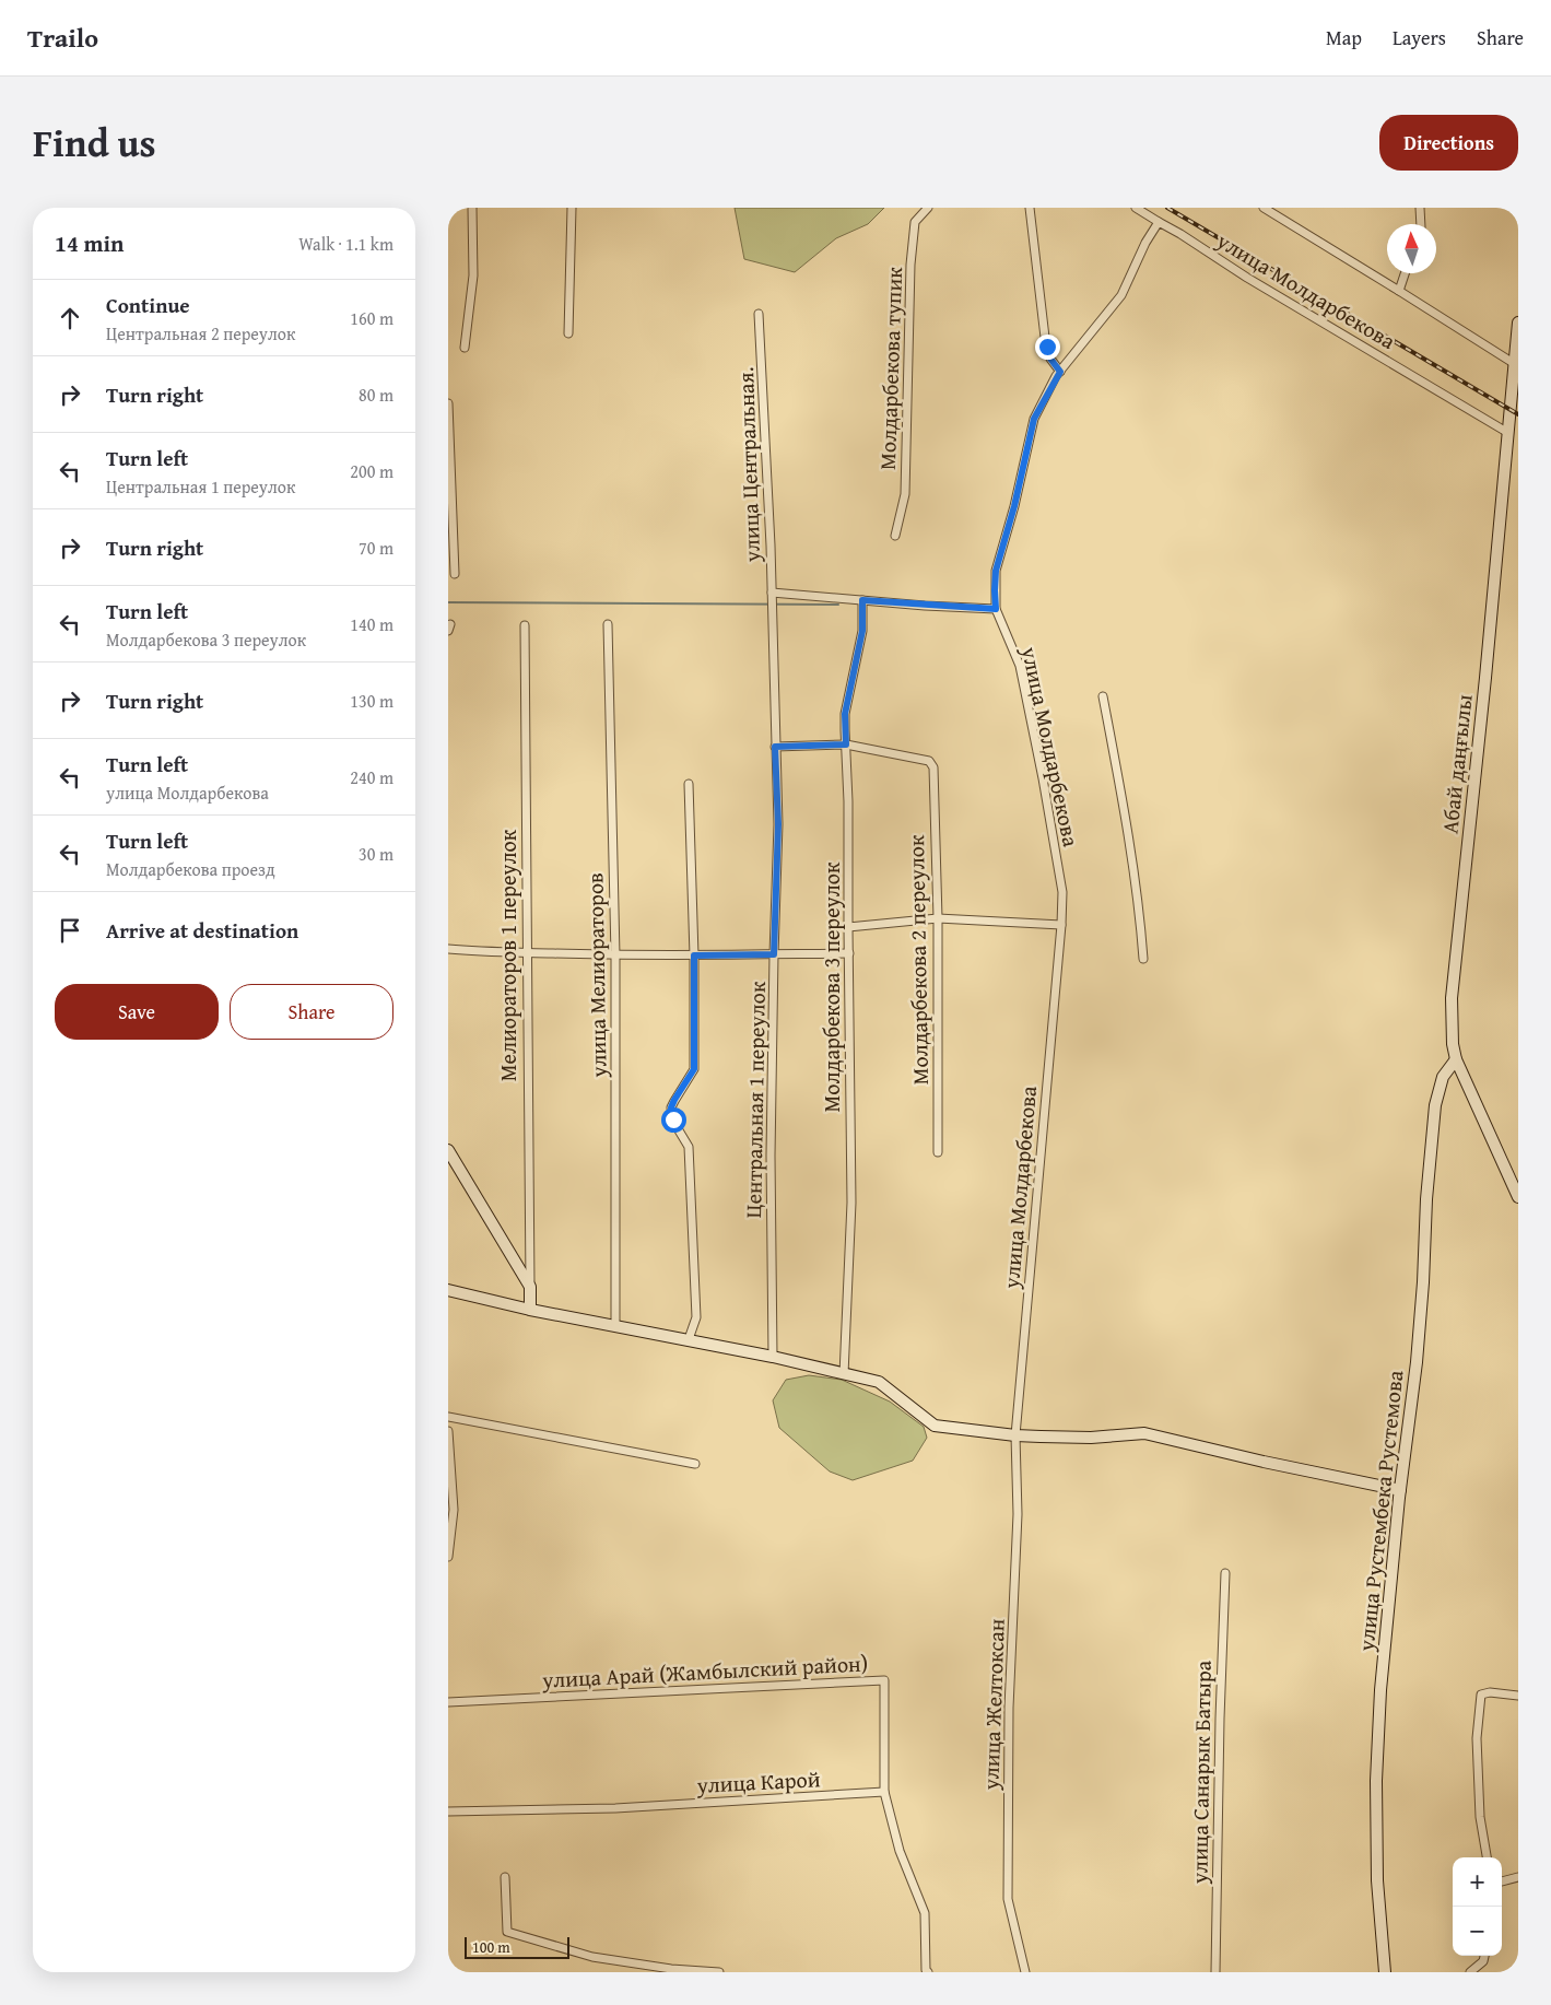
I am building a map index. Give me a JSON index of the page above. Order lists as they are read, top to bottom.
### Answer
{
  "streets": {
    "street": [
      "улица Молдарбекова",
      "Молдарбекова тупик",
      "улица Центральная.",
      "Абай даңғылы",
      "Мелиораторов 1 переулок",
      "Молдарбекова 2 переулок",
      "улица Мелиораторов",
      "Молдарбекова 3 переулок",
      "Центральная 1 переулок",
      "улица Рустембека Рустемова",
      "улица Арай (Жамбылский район)",
      "улица Желтоксан",
      "улица Санарык Батыра",
      "улица Карой"
    ]
  },
  "crossings": [
    ["улица Молдарбекова", "Абай даңғылы"],
    ["улица Молдарбекова", "улица Желтоксан"],
    ["улица Центральная.", "Центральная 1 переулок"],
    ["Абай даңғылы", "улица Рустембека Рустемова"],
    ["Молдарбекова 2 переулок", "Молдарбекова 3 переулок"],
    ["улица Арай (Жамбылский район)", "улица Карой"]
  ],
  "scale_bar": "100 m",
  "north": "top",
  "page": {
    "header": "Trailo",
    "nav": ["Map", "Layers", "Share"],
    "title": "Find us",
    "buttons": [
      "Directions",
      ["Save", "Share"]
    ],
    "heading": ["14 min", "Walk · 1.1 km"],
    "list": [
      ["Continue", "Центральная 2 переулок", "160 m"],
      ["Turn right", "80 m"],
      ["Turn left", "Центральная 1 переулок", "200 m"],
      ["Turn right", "70 m"],
      ["Turn left", "Молдарбекова 3 переулок", "140 m"],
      ["Turn right", "130 m"],
      ["Turn left", "улица Молдарбекова", "240 m"],
      ["Turn left", "Молдарбекова проезд", "30 m"],
      "Arrive at destination"
    ],
    "map_buttons": ["+", "−"],
    "scale": "100 m"
  }
}
